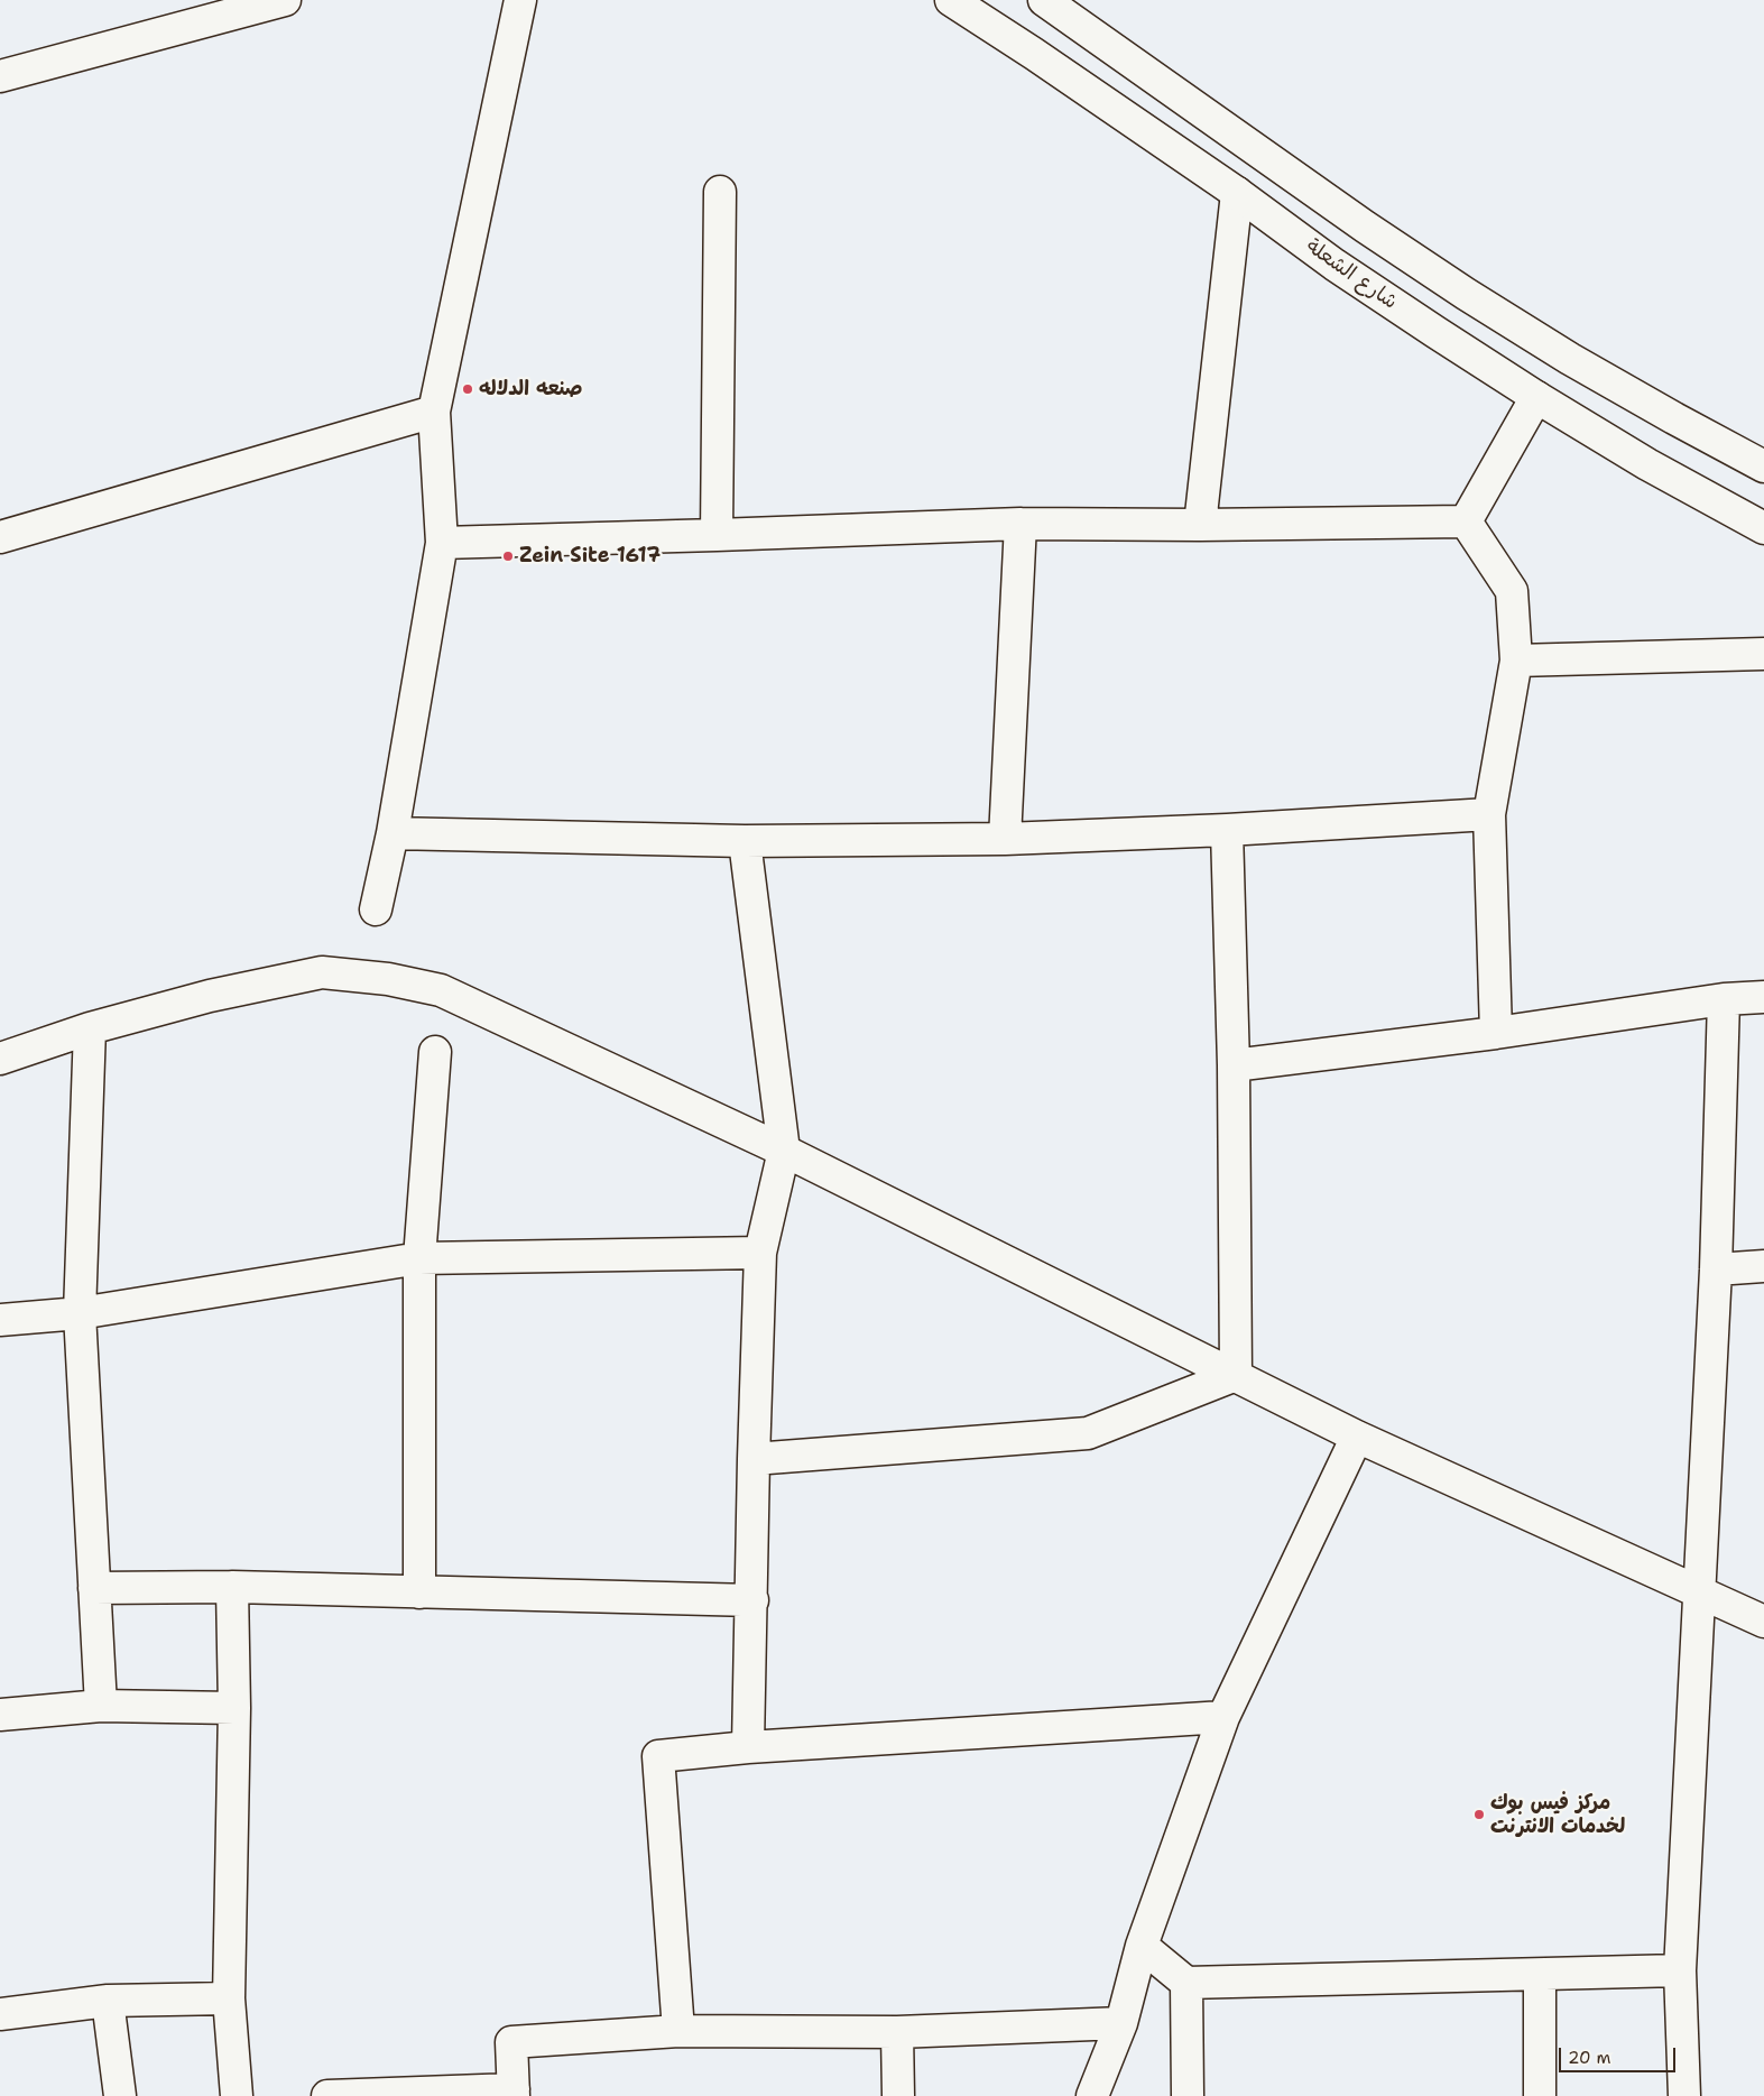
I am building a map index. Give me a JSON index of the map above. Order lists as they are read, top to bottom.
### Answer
{
  "streets": {
    "street": ["شارع الشعلة"]
  },
  "places": ["صنعه الدلاله", "Zein Site 1617", "مركز فيس بوك لخدمات الانترنت"],
  "scale_bar": "20 m"
}
